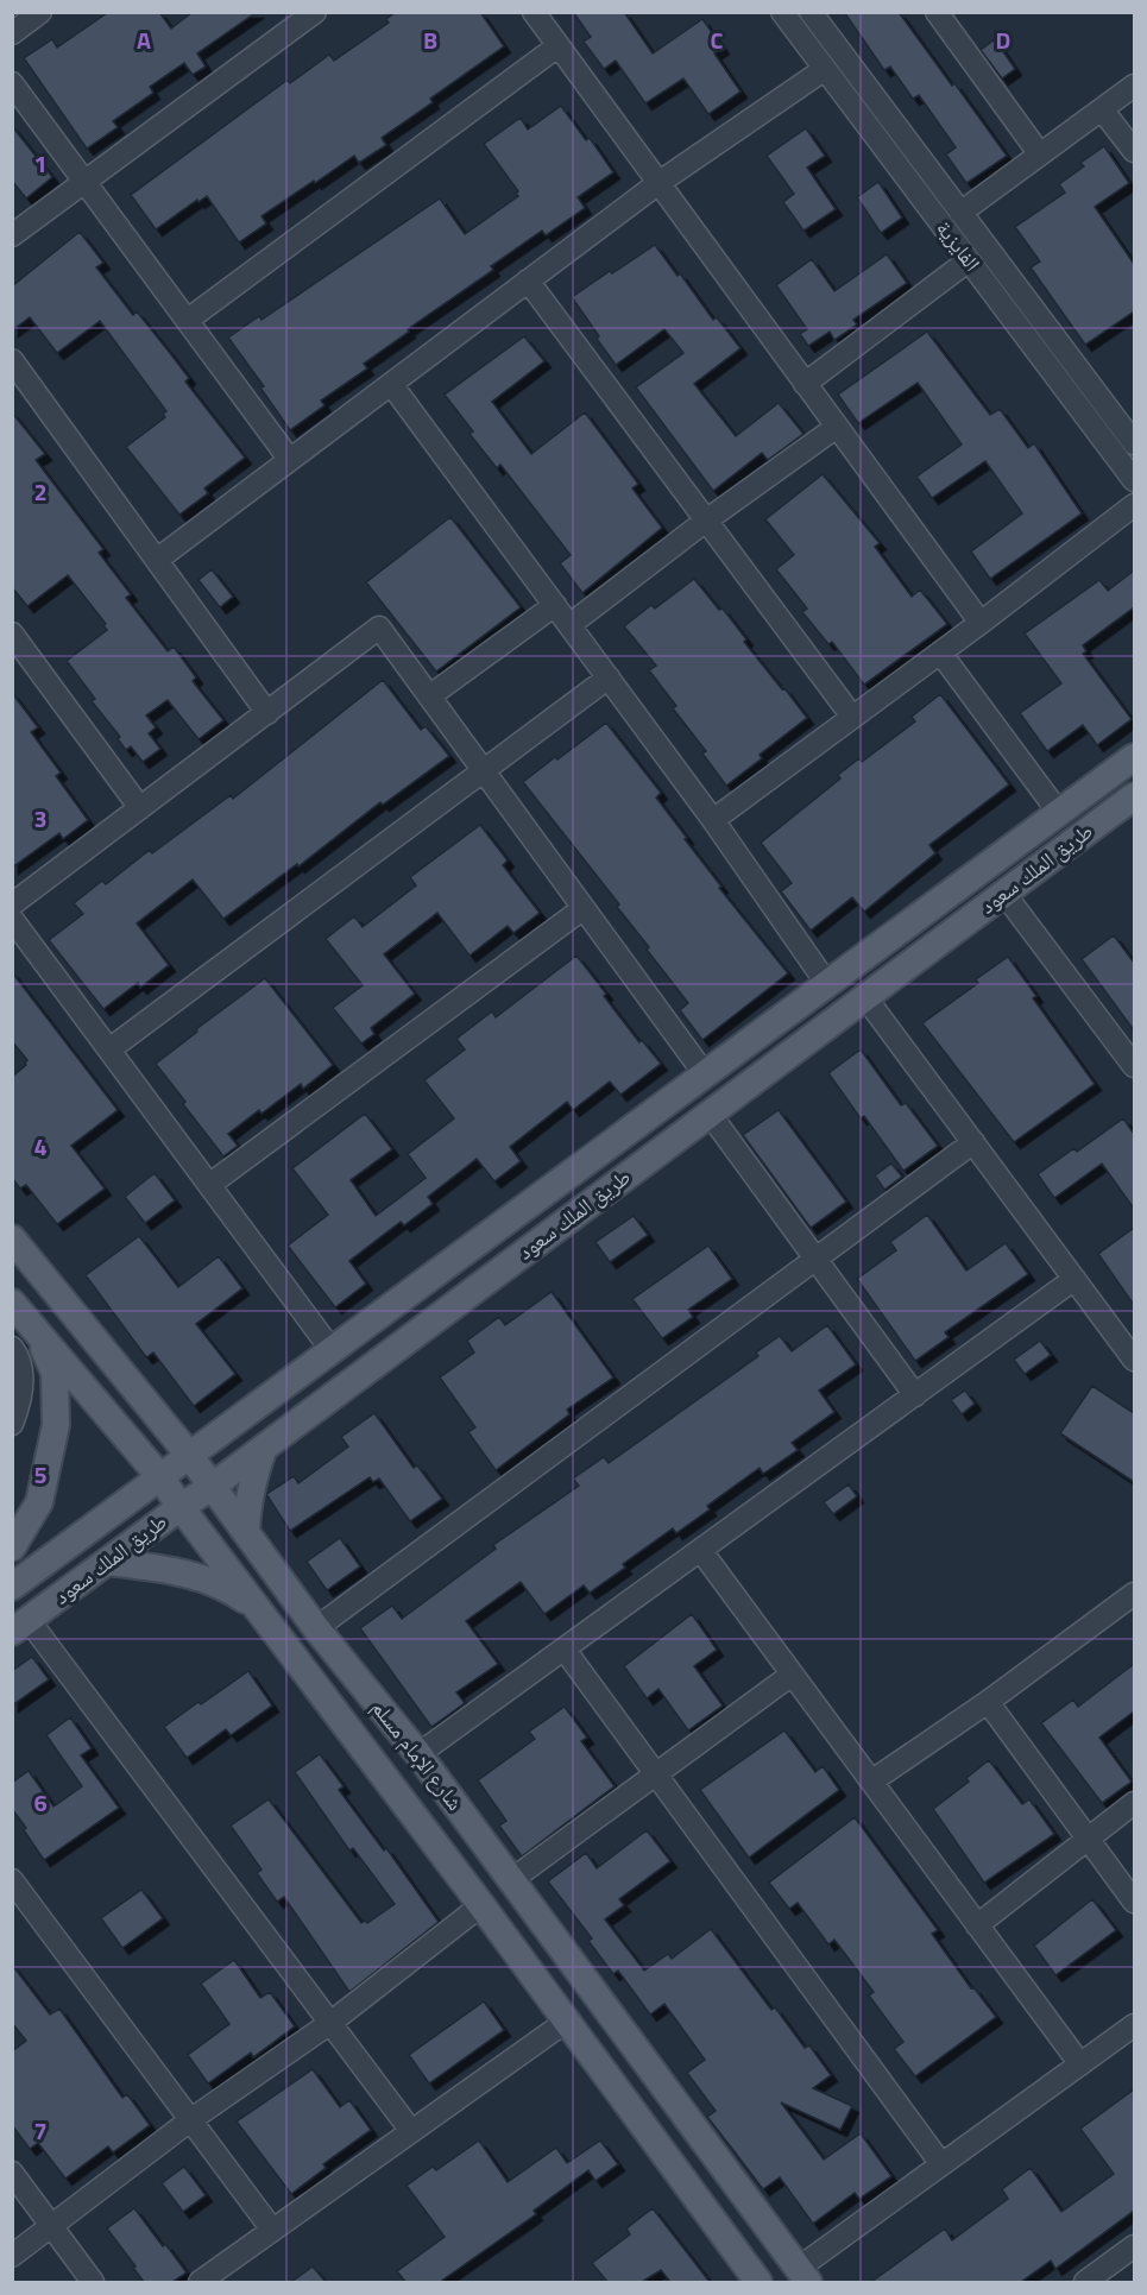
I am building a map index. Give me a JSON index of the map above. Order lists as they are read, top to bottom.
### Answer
{
  "streets": {
    "main road": ["طريق الملك سعود", "شارع الإمام مسلم"],
    "street": ["الفايزية"]
  },
  "crossings": [
    ["طريق الملك سعود", "شارع الإمام مسلم"]
  ],
  "grid": {
    "columns": [
      "A",
      "B",
      "C",
      "D"
    ],
    "rows": [
      "1",
      "2",
      "3",
      "4",
      "5",
      "6",
      "7"
    ]
  }
}
